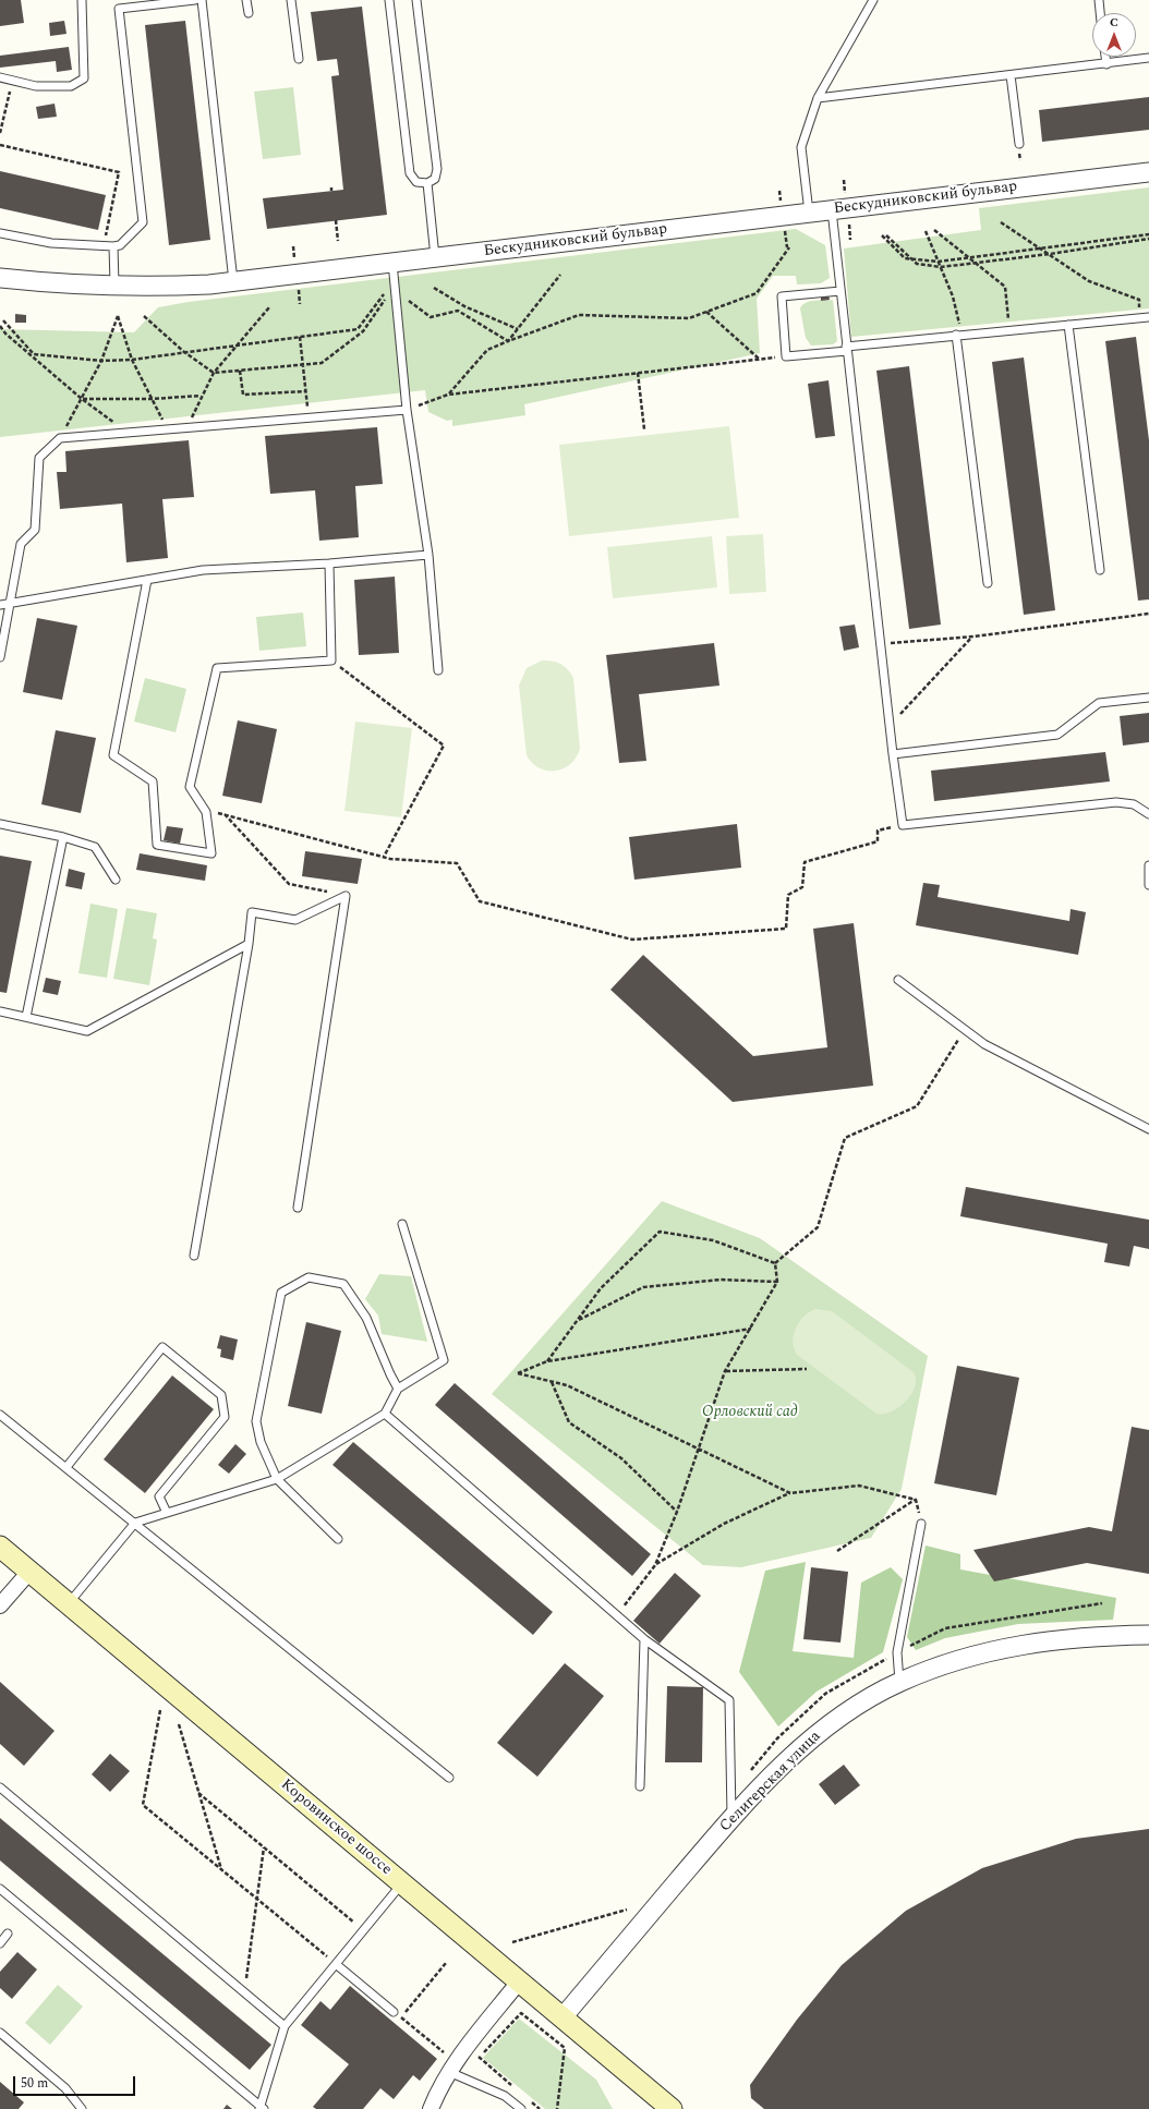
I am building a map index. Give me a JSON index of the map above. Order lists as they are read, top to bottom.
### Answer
{
  "streets": {
    "main road": ["Коровинское шоссе"],
    "street": ["Бескудниковский бульвар", "Селигерская улица"]
  },
  "crossings": [
    ["Селигерская улица", "Коровинское шоссе"]
  ],
  "parks": ["Орловский сад"],
  "scale_bar": "50 m",
  "north": "top"
}
